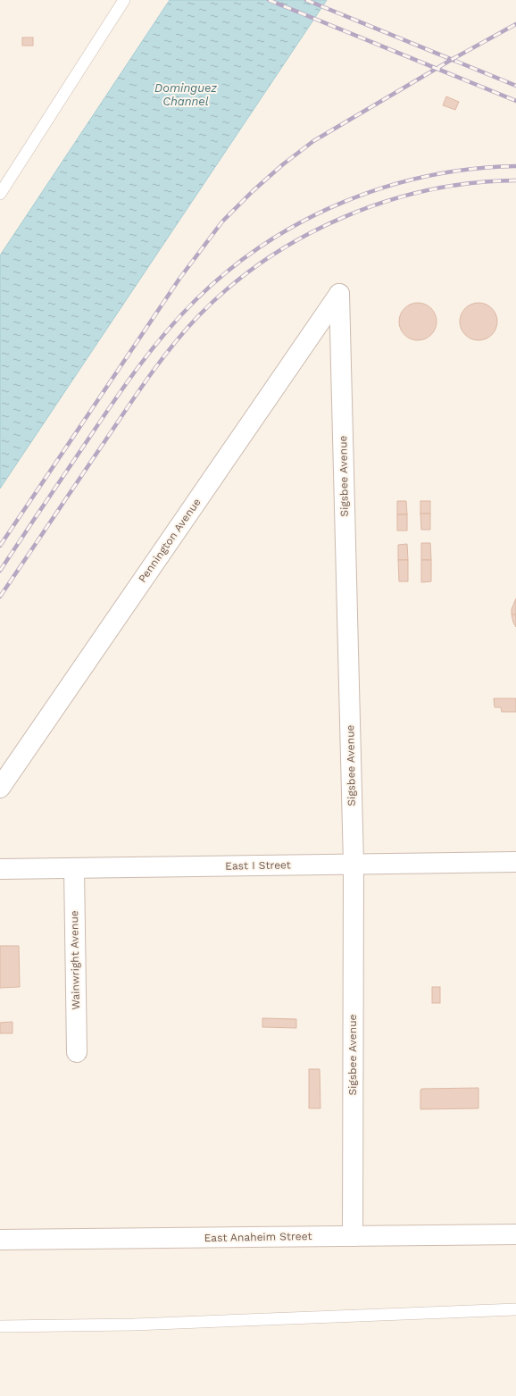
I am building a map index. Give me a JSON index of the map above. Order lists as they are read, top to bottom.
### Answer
{
  "streets": {
    "street": [
      "Sigsbee Avenue",
      "Pennington Avenue",
      "East I Street",
      "Wainwright Avenue",
      "East Anaheim Street"
    ]
  },
  "crossings": [
    ["Sigsbee Avenue", "Pennington Avenue"],
    ["Sigsbee Avenue", "East I Street"],
    ["Sigsbee Avenue", "East Anaheim Street"],
    ["East I Street", "Wainwright Avenue"]
  ],
  "water": ["Dominguez Channel"]
}
